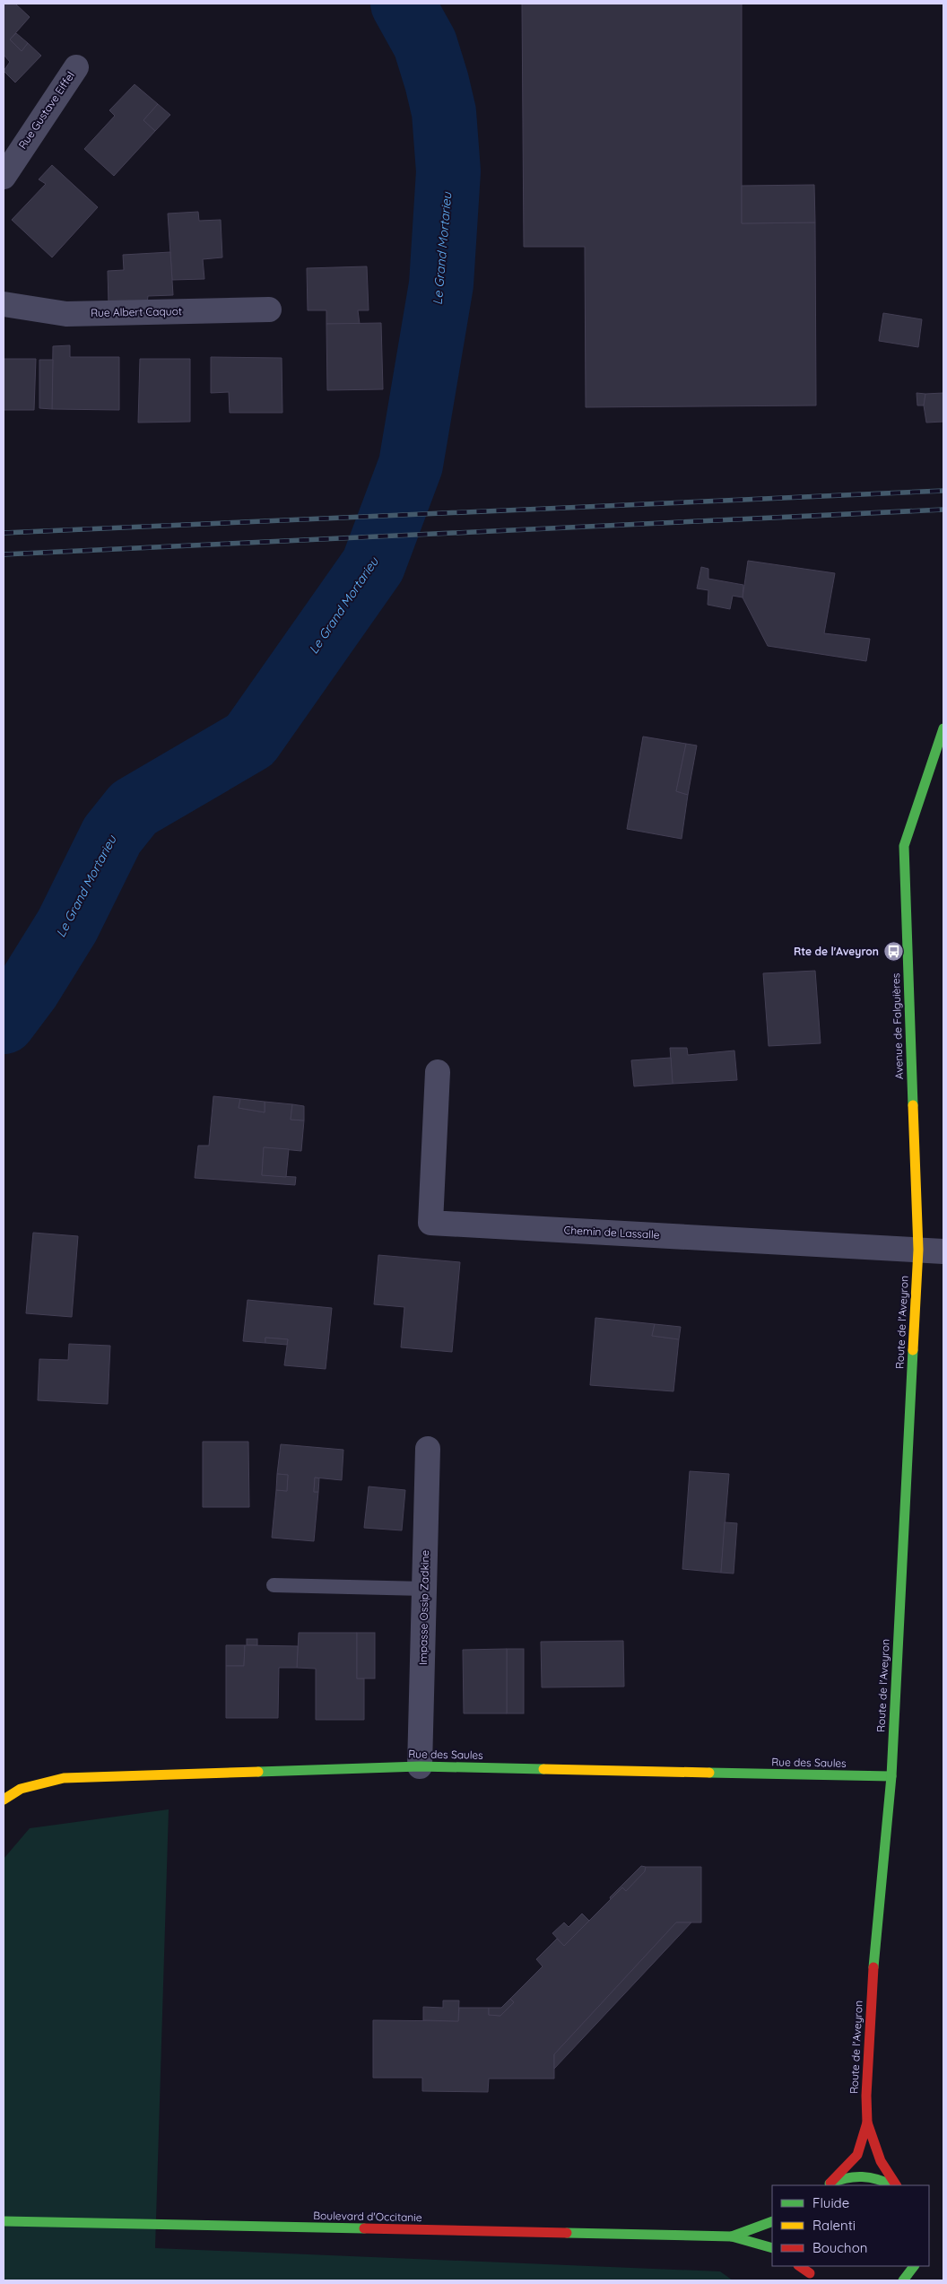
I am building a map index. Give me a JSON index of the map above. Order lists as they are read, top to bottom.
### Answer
{
  "streets": {
    "street": [
      "Rue Gustave Eiffel",
      "Rue Albert Caquot",
      "Avenue de Falguières",
      "Chemin de Lassalle",
      "Route de l'Aveyron",
      "Impasse Ossip Zadkine",
      "Rue des Saules",
      "Boulevard d'Occitanie"
    ]
  },
  "crossings": [
    ["Avenue de Falguières", "Chemin de Lassalle"],
    ["Avenue de Falguières", "Route de l'Aveyron"],
    ["Chemin de Lassalle", "Route de l'Aveyron"],
    ["Route de l'Aveyron", "Rue des Saules"],
    ["Impasse Ossip Zadkine", "Rue des Saules"]
  ],
  "water": ["Le Grand Mortarieu"],
  "places": {
    "bus stop": ["Rte de l'Aveyron"]
  },
  "legend": ["Fluide", "Ralenti", "Bouchon"]
}
